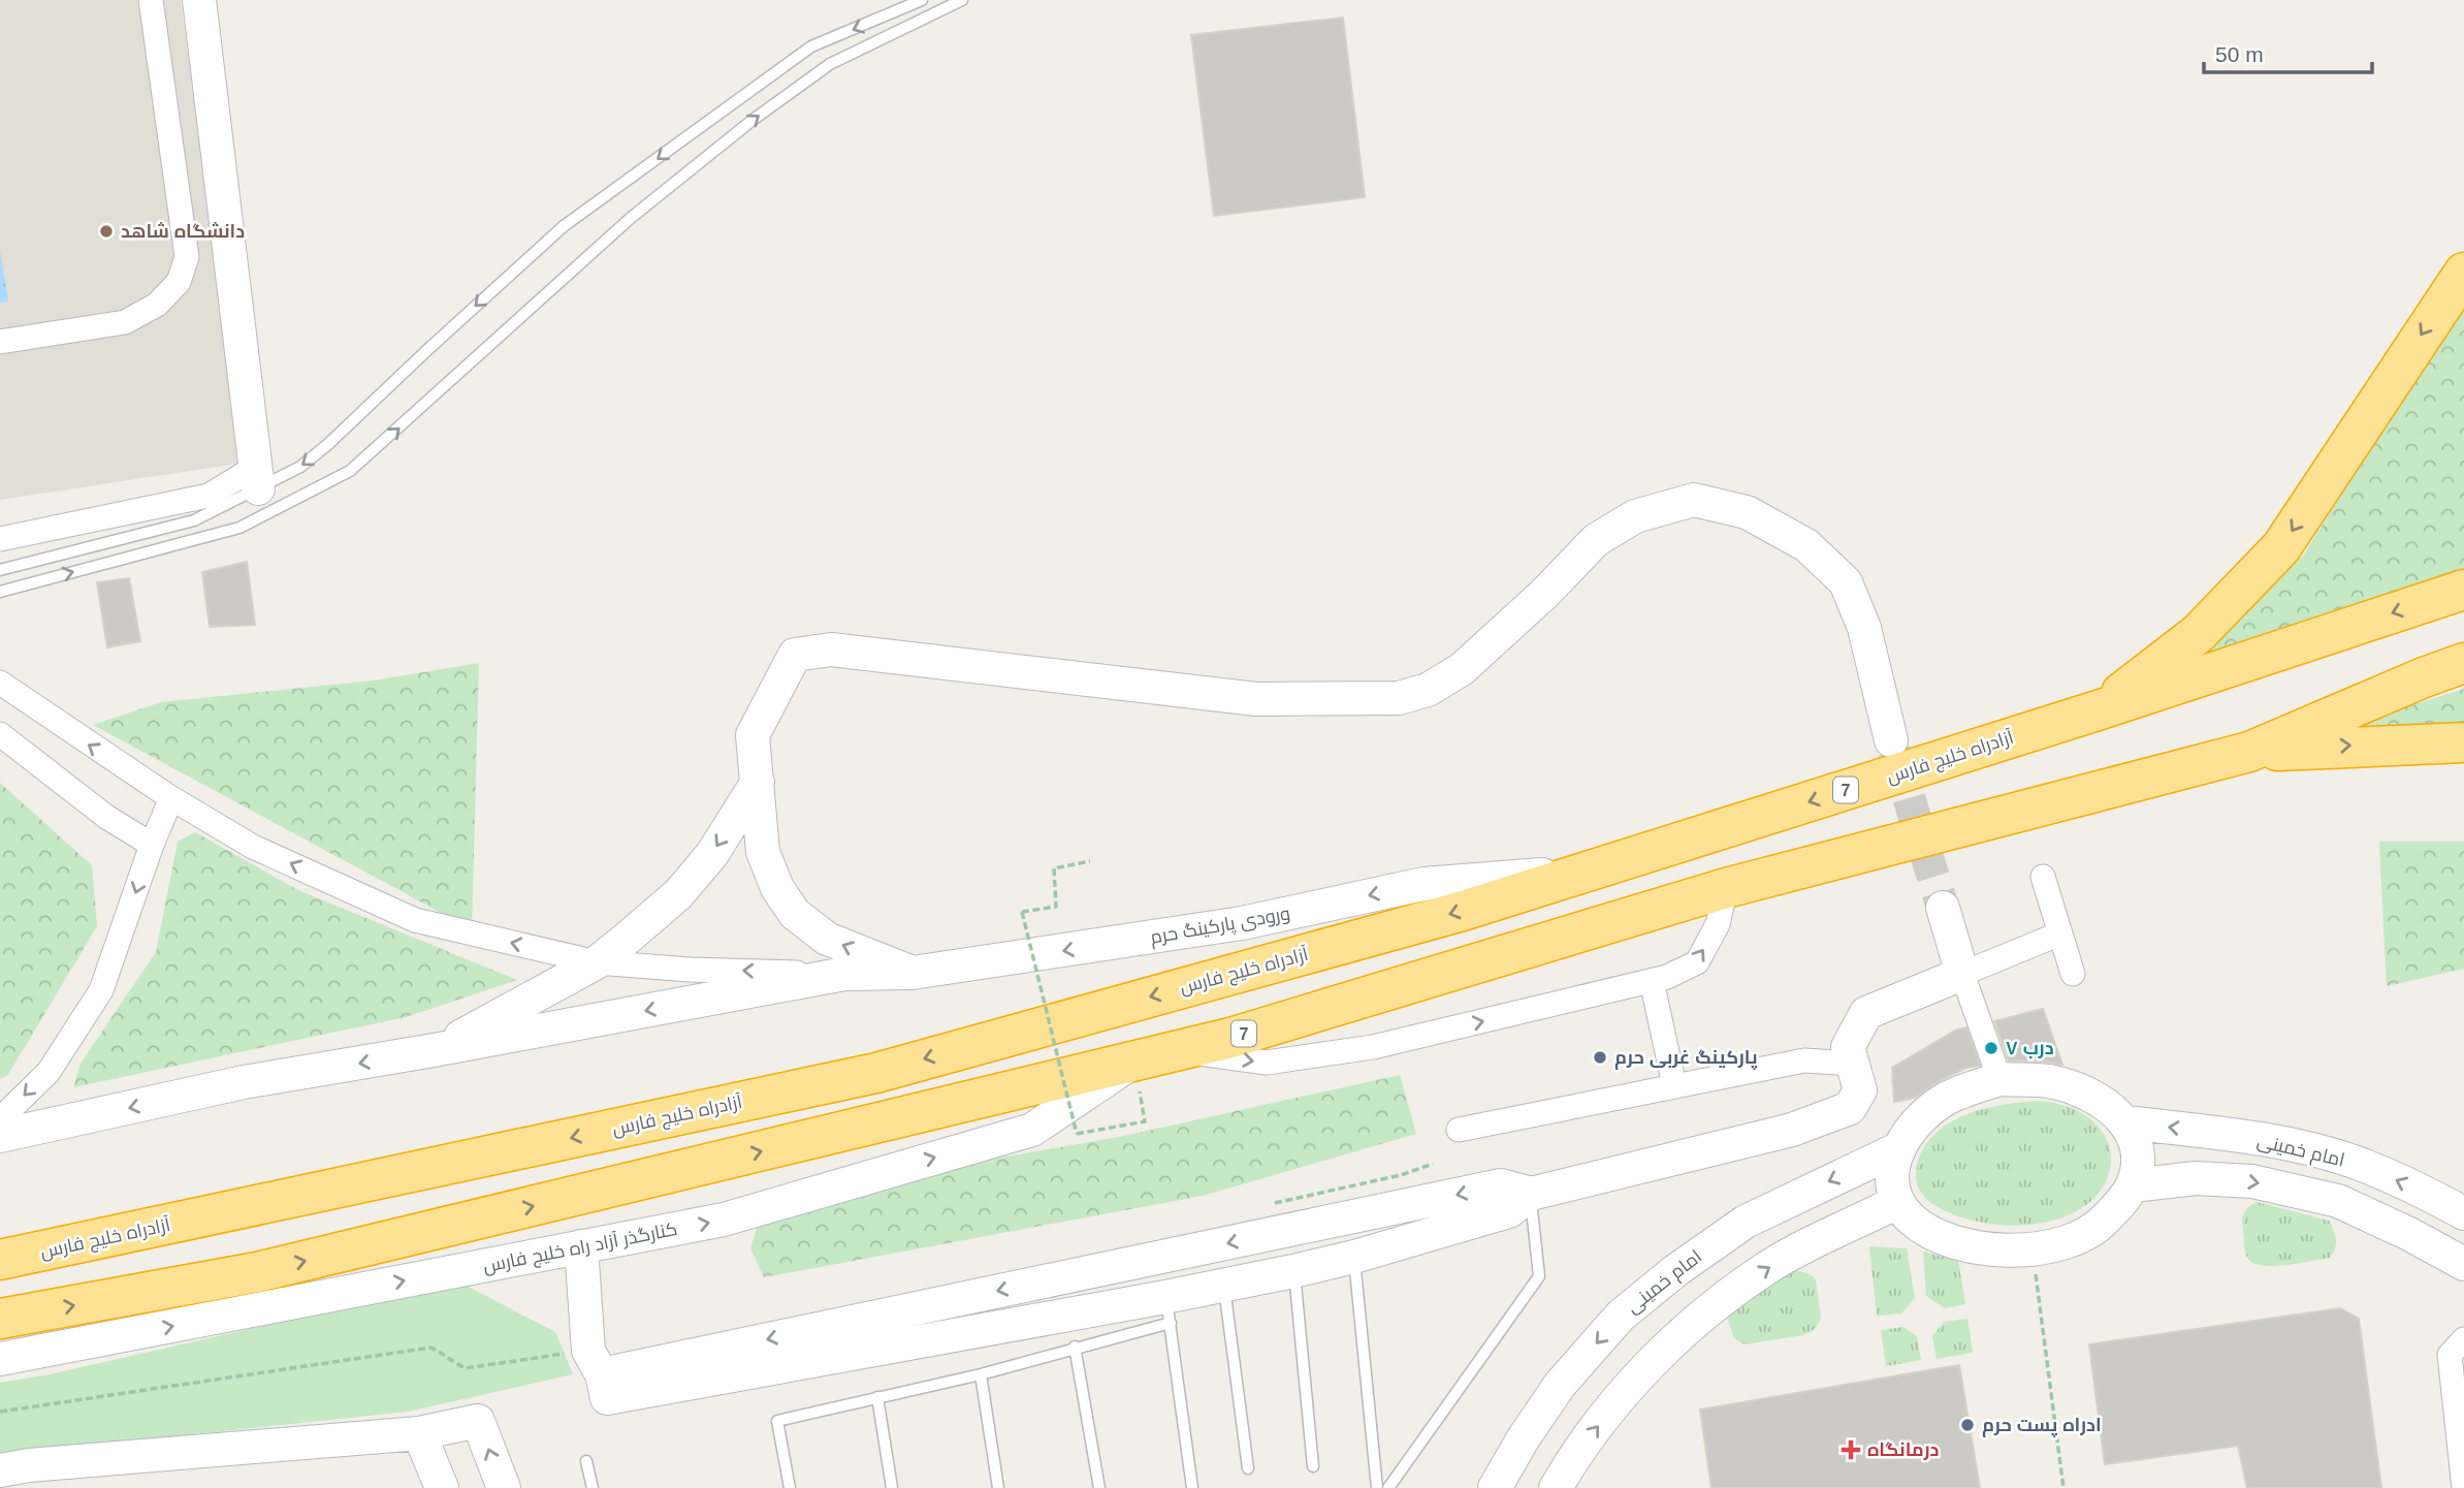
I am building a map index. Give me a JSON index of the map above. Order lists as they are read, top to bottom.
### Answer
{
  "streets": {
    "highway": ["آزادراه خلیج فارس", "7"],
    "street": ["ورودی پارکینگ حرم", "امام خمینی", "کنارگذر آزاد راه خلیج فارس"]
  },
  "crossings": [
    ["آزادراه خلیج فارس", "ورودی پارکینگ حرم"],
    ["7", "کنارگذر آزاد راه خلیج فارس"]
  ],
  "places": {
    "other": [
      "دانشگاه شاهد",
      "درب ۷",
      "پارکینگ غربی حرم",
      "ادراه پست حرم"
    ],
    "health": ["درمانگاه"]
  },
  "scale_bar": "50 m"
}
